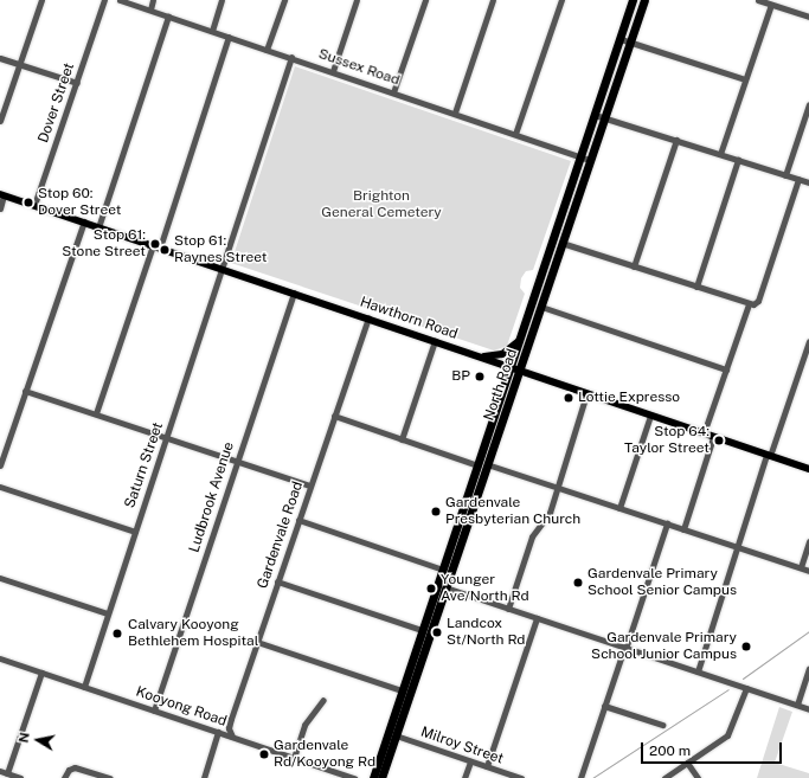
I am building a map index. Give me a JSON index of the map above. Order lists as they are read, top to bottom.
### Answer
{
  "streets": {
    "highway": ["North Road"],
    "main road": ["Hawthorn Road"],
    "street": [
      "Sussex Road",
      "Dover Street",
      "Saturn Street",
      "Ludbrook Avenue",
      "Gardenvale Road",
      "Kooyong Road",
      "Milroy Street"
    ]
  },
  "crossings": [
    ["Sussex Road", "North Road"],
    ["Sussex Road", "Saturn Street"],
    ["Dover Street", "Hawthorn Road"],
    ["Hawthorn Road", "North Road"],
    ["Hawthorn Road", "Saturn Street"],
    ["Hawthorn Road", "Ludbrook Avenue"],
    ["Hawthorn Road", "Gardenvale Road"],
    ["North Road", "Milroy Street"],
    ["Saturn Street", "Kooyong Road"],
    ["Ludbrook Avenue", "Kooyong Road"],
    ["Gardenvale Road", "Kooyong Road"]
  ],
  "parks": ["Brighton General Cemetery"],
  "places": [
    "Stop 60: Dover Street",
    "Stop 61: Stone Street",
    "Stop 61: Raynes Street",
    "BP",
    "Lottie Expresso",
    "Stop 64: Taylor Street",
    "Gardenvale Presbyterian Church",
    "Gardenvale Primary School Senior Campus",
    "Younger Ave/North Rd",
    "Landcox St/North Rd",
    "Calvary Kooyong Bethlehem Hospital",
    "Gardenvale Primary School Junior Campus",
    "Gardenvale Rd/Kooyong Rd"
  ],
  "scale_bar": "200 m",
  "north": "left"
}
